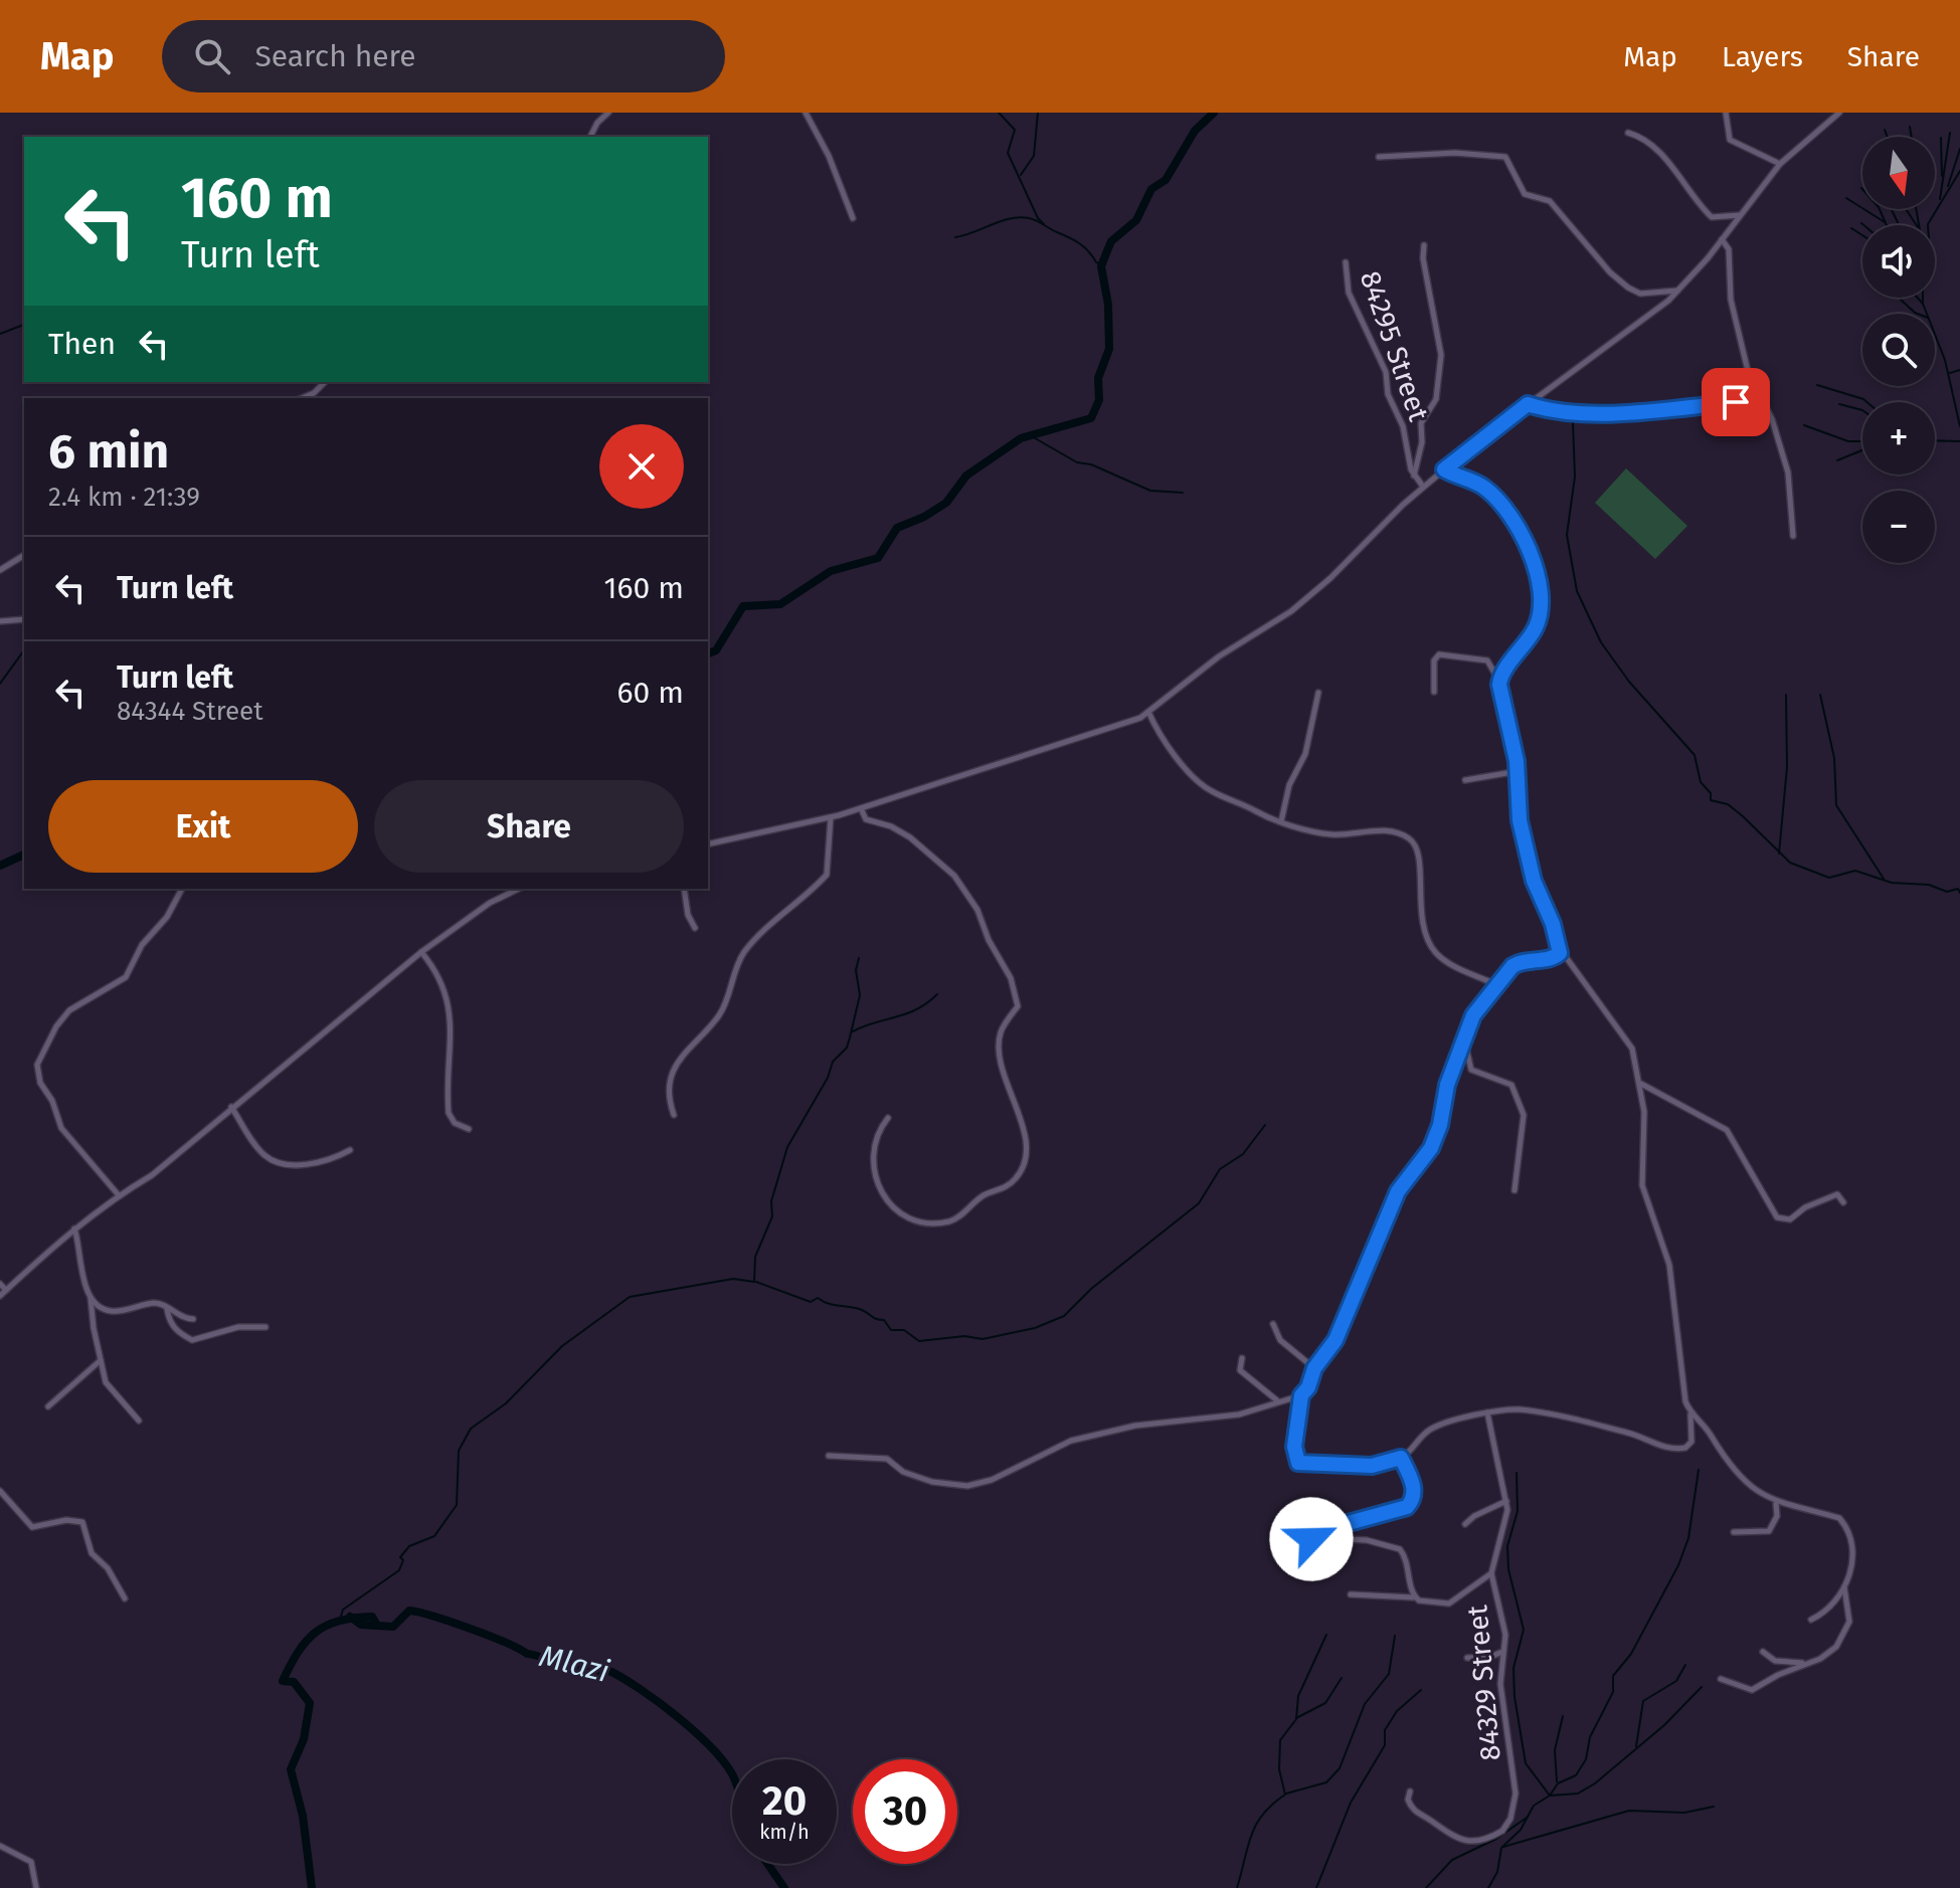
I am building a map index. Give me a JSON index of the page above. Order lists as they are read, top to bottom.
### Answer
{
  "streets": {
    "street": ["84295 Street", "84329 Street"]
  },
  "water": ["Mlazi"],
  "north": "bottom",
  "page": {
    "header": "Map",
    "search": "Search here",
    "nav": ["Map", "Layers", "Share"],
    "map_buttons": ["+", "−"],
    "turn": ["160 m", "Turn left"],
    "then": "Then",
    "heading": ["6 min", "2.4 km · 21:39"],
    "list": [
      {
        "name": "Turn left",
        "value": "160 m"
      },
      {
        "name": "Turn left",
        "note": "84344 Street",
        "value": "60 m"
      }
    ],
    "buttons": ["Exit", "Share"],
    "speed": "20 km/h",
    "limit": "30"
  }
}
